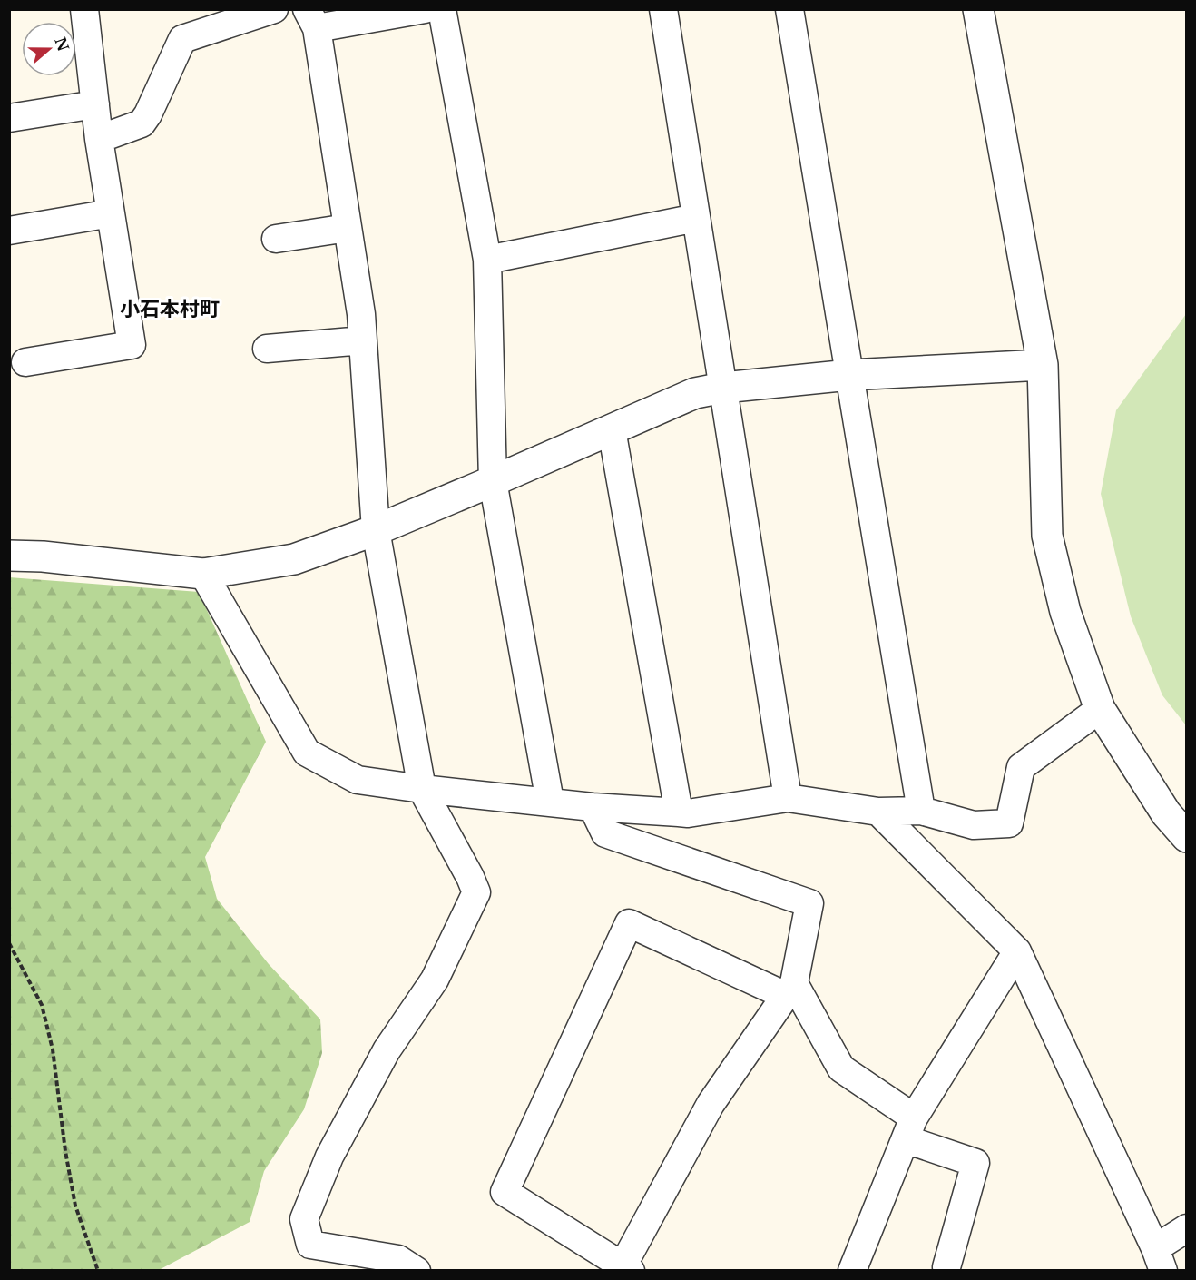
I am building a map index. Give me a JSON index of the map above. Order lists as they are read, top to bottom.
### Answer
{
  "districts": ["小石本村町"],
  "north": "right"
}
